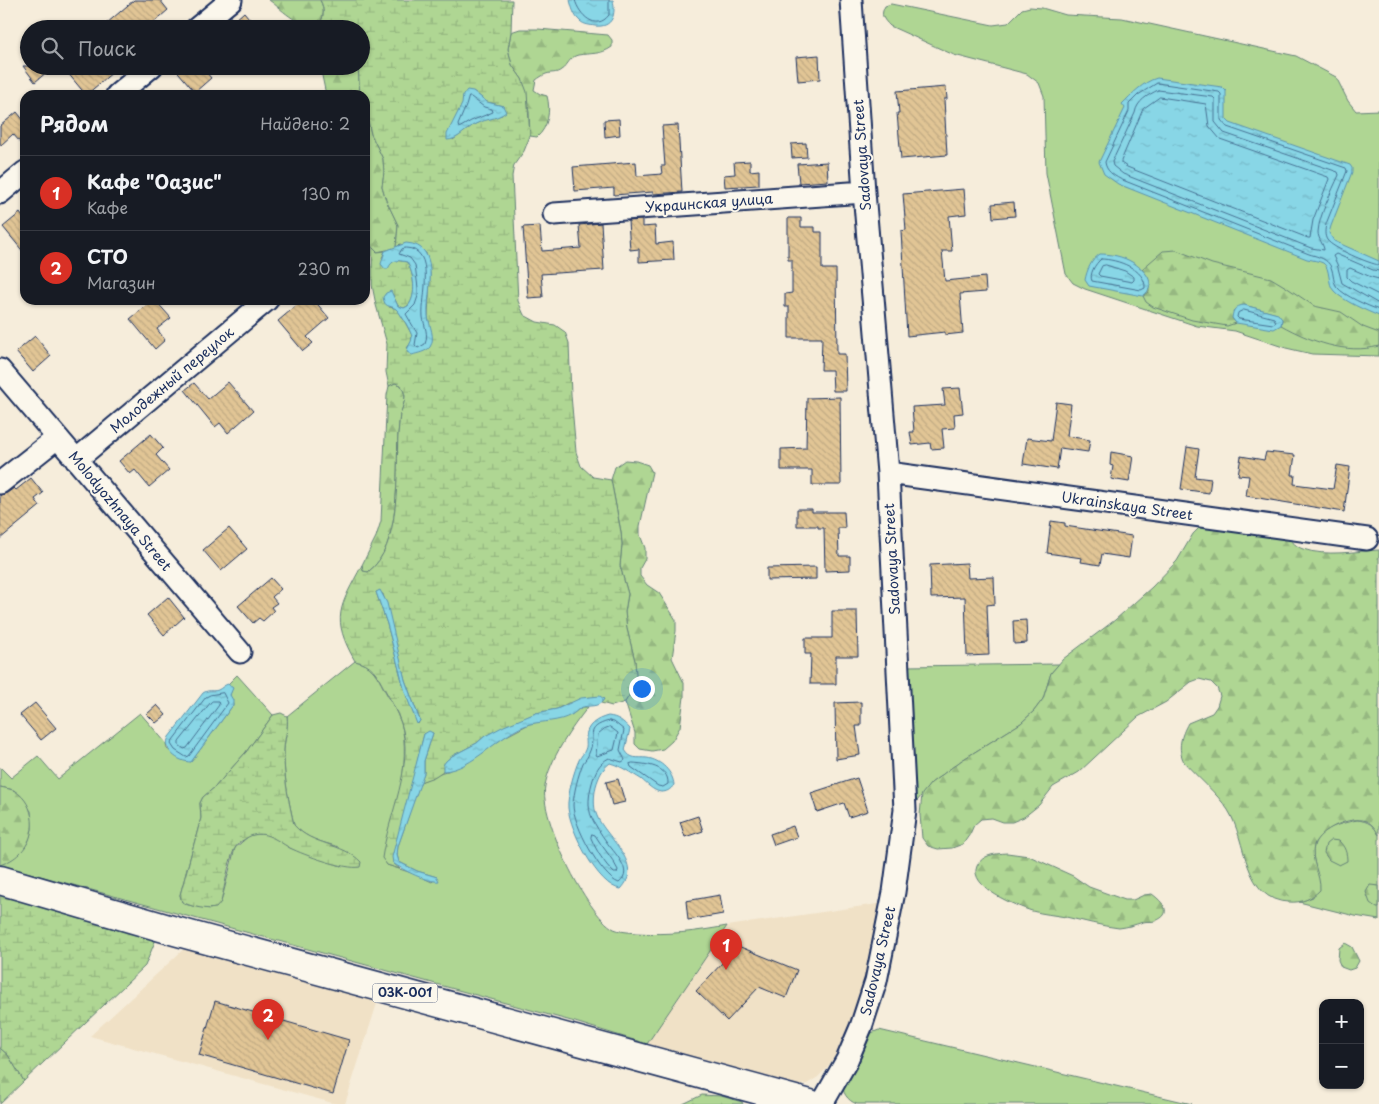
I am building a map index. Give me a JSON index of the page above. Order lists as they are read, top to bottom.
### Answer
{
  "streets": {
    "main road": ["03К-001"],
    "street": [
      "Sadovaya Street",
      "Украинская улица",
      "Молодежный переулок",
      "Ukrainskaya Street",
      "Molodyozhnaya Street"
    ]
  },
  "crossings": [
    ["Sadovaya Street", "Украинская улица"],
    ["Sadovaya Street", "Ukrainskaya Street"],
    ["Молодежный переулок", "Molodyozhnaya Street"]
  ],
  "page": {
    "search": "Поиск",
    "heading": ["Рядом", "Найдено: 2"],
    "list": [
      {
        "mark": "1",
        "name": "Кафе \"Оазис\"",
        "note": "Кафе",
        "value": "130 m"
      },
      {
        "mark": "2",
        "name": "СТО",
        "note": "Магазин",
        "value": "230 m"
      }
    ],
    "pins": ["1", "2"],
    "map_buttons": ["+", "−"]
  }
}
